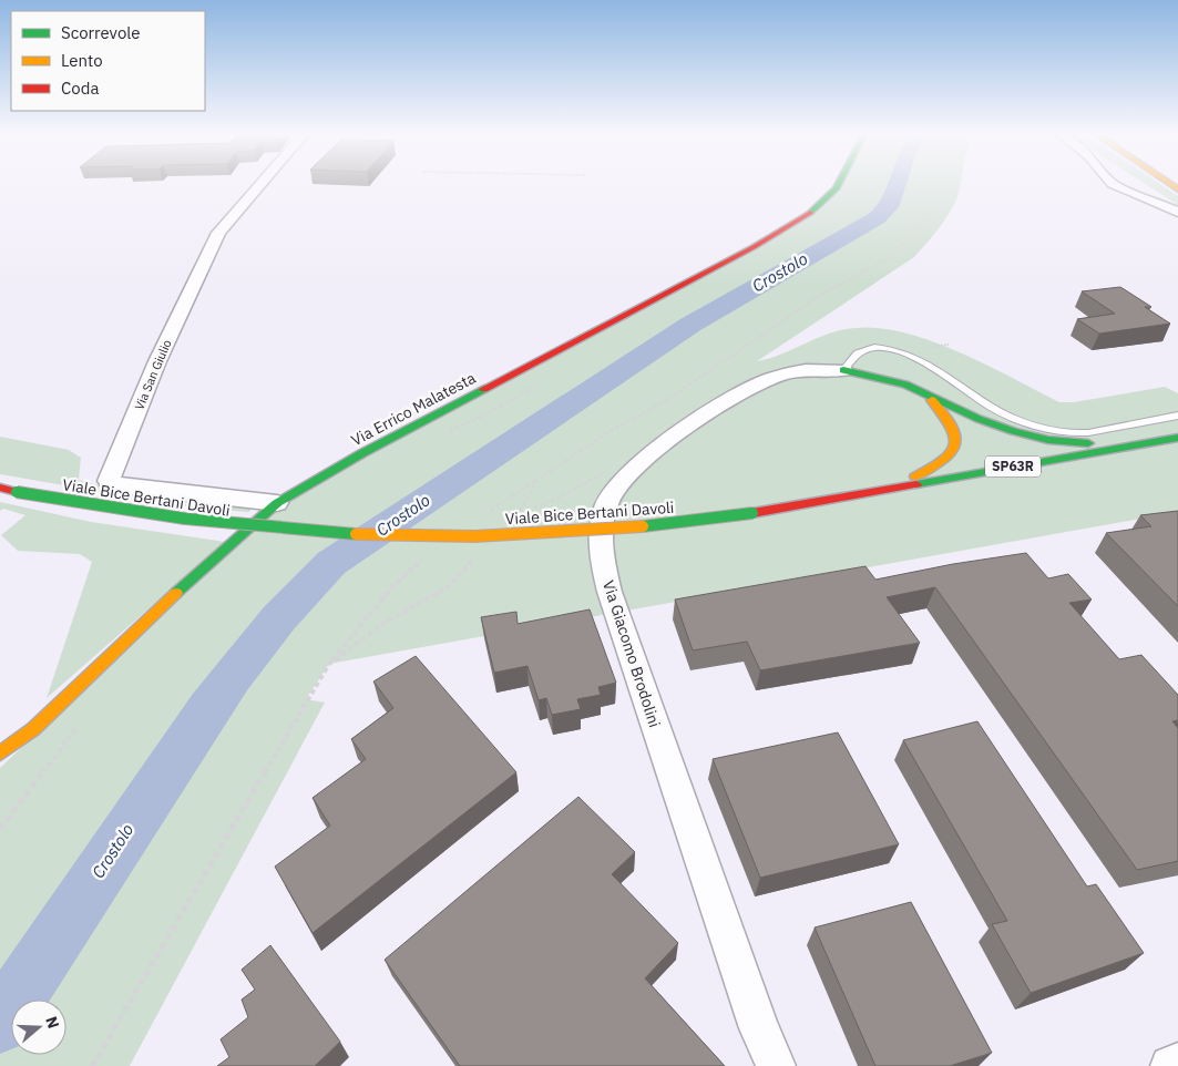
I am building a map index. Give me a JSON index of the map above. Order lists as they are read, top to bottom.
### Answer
{
  "streets": {
    "main road": ["Via Errico Malatesta", "SP63R", "Viale Bice Bertani Davoli"],
    "street": ["Via San Giulio", "Via Giacomo Brodolini"]
  },
  "crossings": [
    ["Via San Giulio", "Via Errico Malatesta"]
  ],
  "water": ["Crostolo"],
  "legend": ["Scorrevole", "Lento", "Coda"],
  "north": "right"
}
